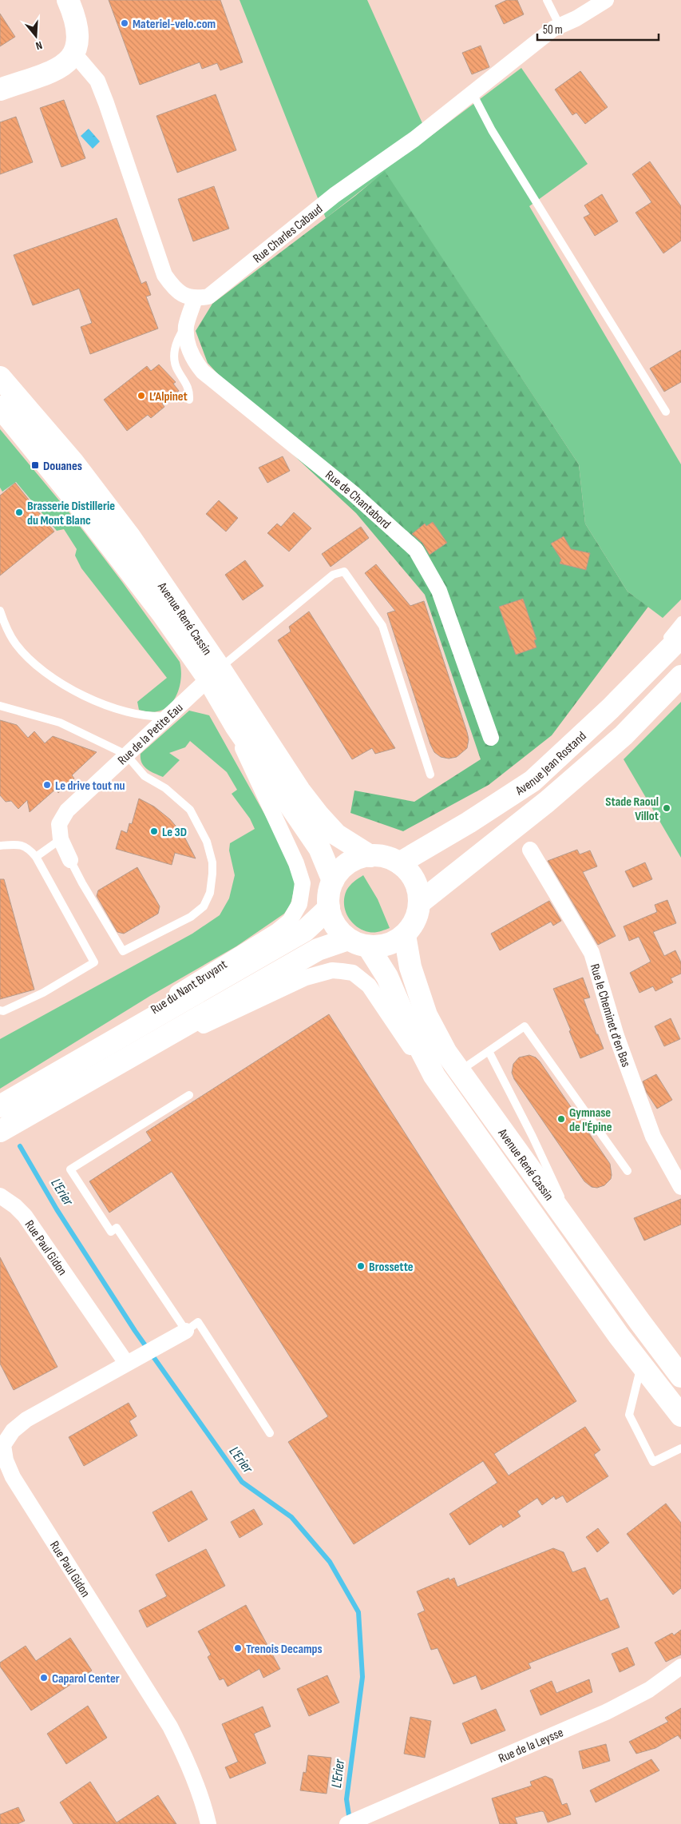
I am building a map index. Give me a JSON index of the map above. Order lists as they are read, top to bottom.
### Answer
{
  "streets": {
    "main road": ["Avenue René Cassin", "Avenue Jean Rostand", "Rue du Nant Bruyant"],
    "street": [
      "Rue Charles Cabaud",
      "Rue de Chantabord",
      "Rue de la Petite Eau",
      "Rue le Cheminet d'en Bas",
      "Rue Paul Gidon",
      "Rue de la Leysse"
    ]
  },
  "crossings": [
    ["Rue Charles Cabaud", "Rue de Chantabord"],
    ["Avenue René Cassin", "Rue de la Petite Eau"],
    ["Avenue René Cassin", "Avenue Jean Rostand"],
    ["Avenue René Cassin", "Rue du Nant Bruyant"],
    ["Avenue Jean Rostand", "Rue du Nant Bruyant"]
  ],
  "water": ["L'Erier"],
  "places": {
    "other": [
      "Materiel-velo.com",
      "L’Alpinet",
      "Brasserie Distillerie du Mont Blanc",
      "Le drive tout nu",
      "Stade Raoul Villot",
      "Le 3D",
      "Gymnase de l'Épine",
      "Brossette",
      "Trenois Decamps",
      "Caparol Center"
    ],
    "transit": ["Douanes"]
  },
  "scale_bar": "50 m",
  "north": "bottom"
}
